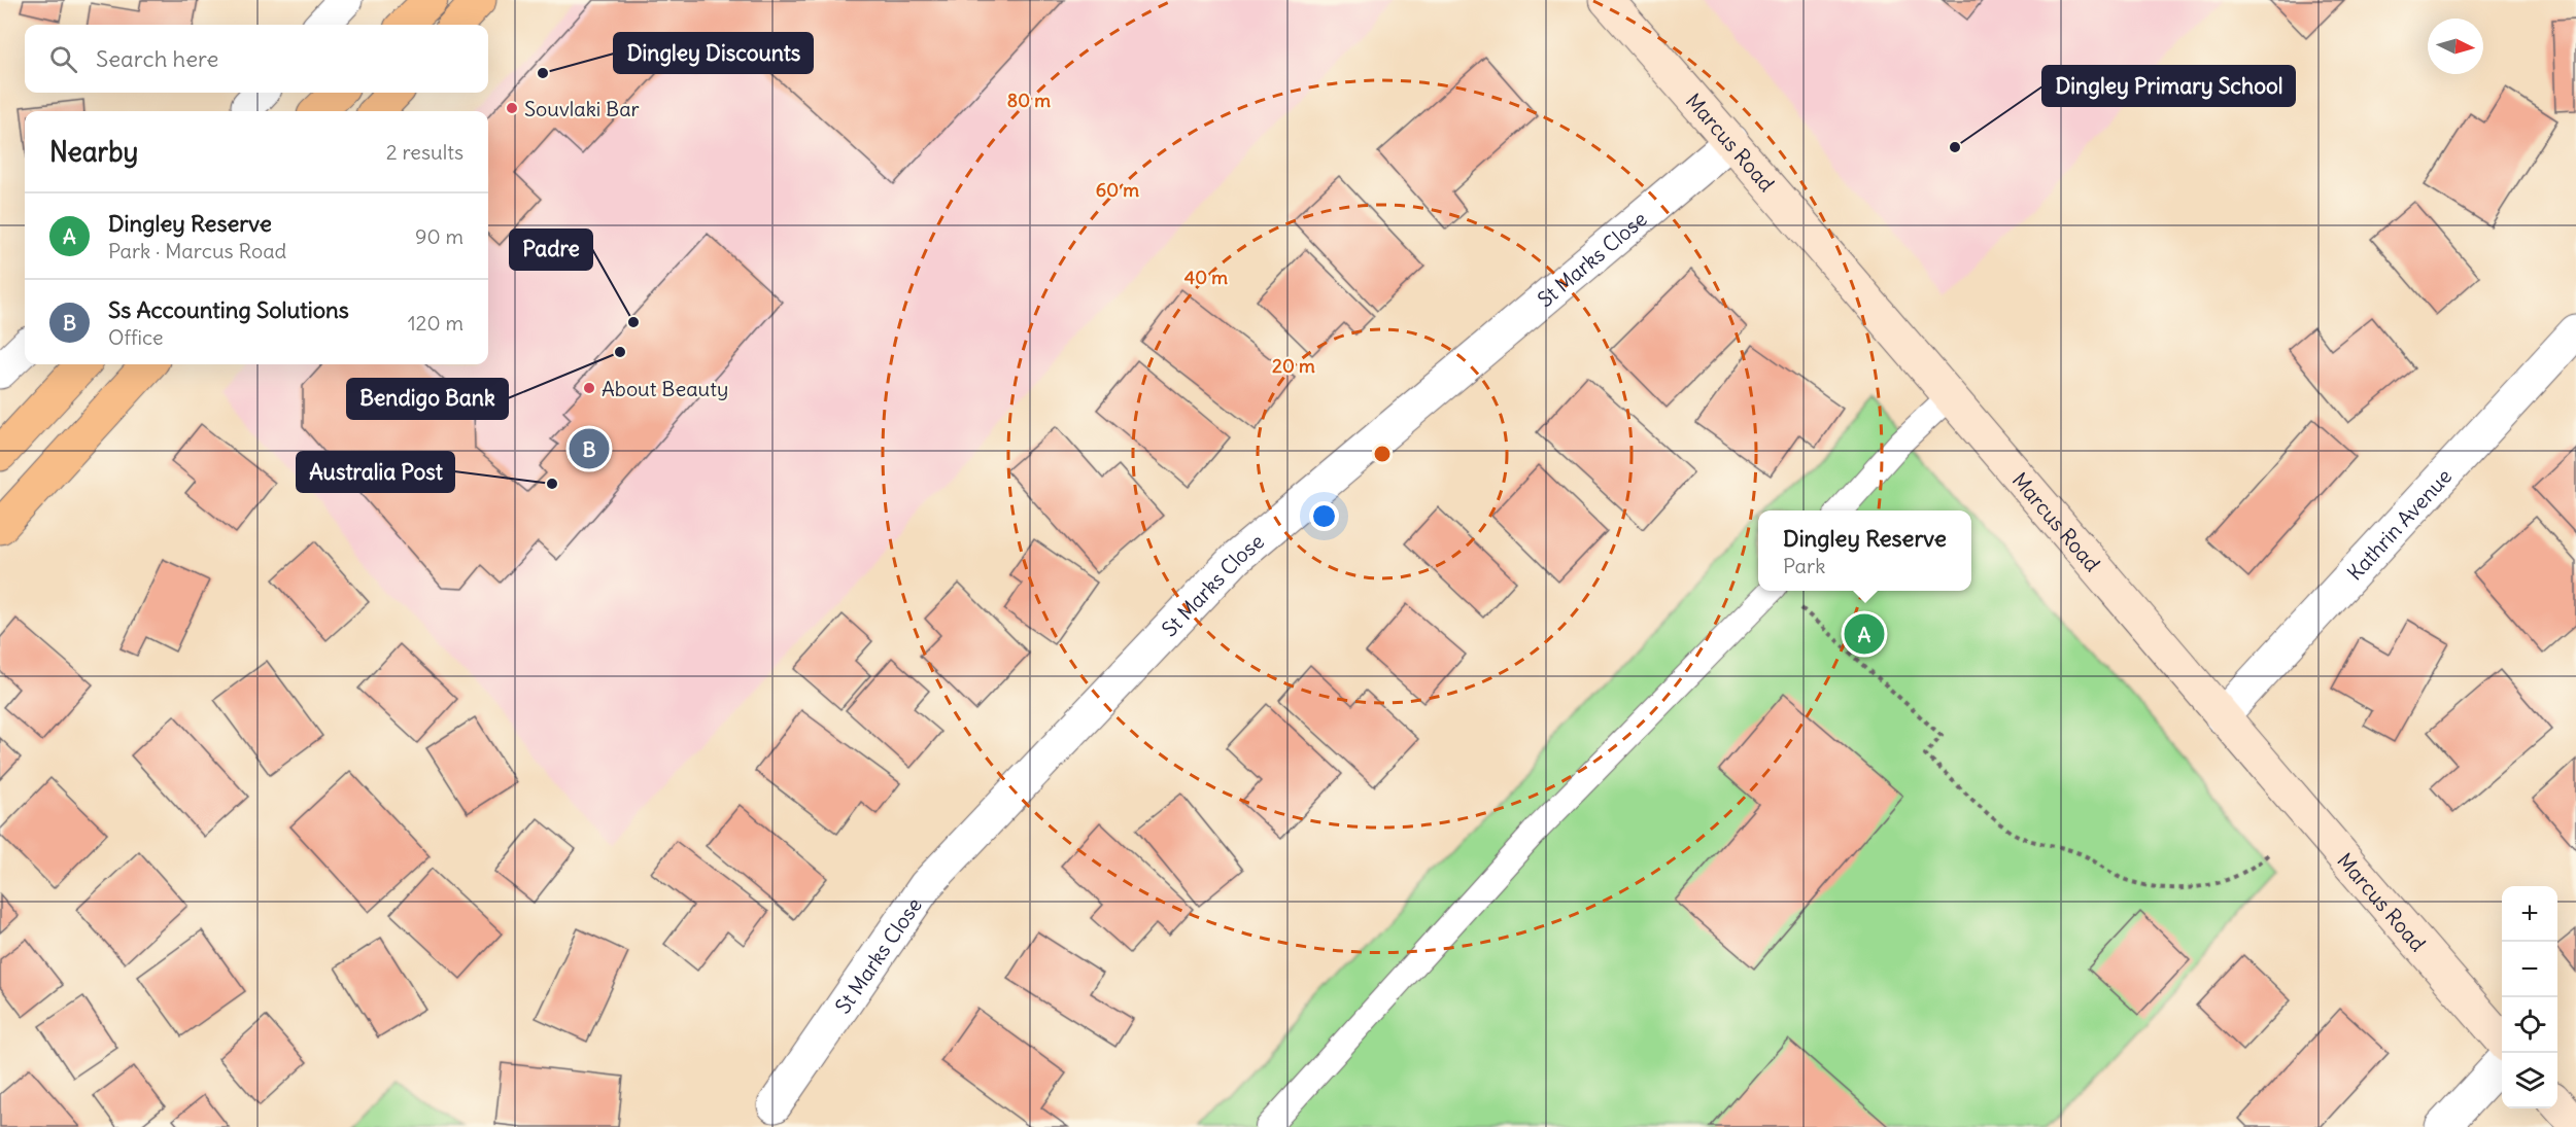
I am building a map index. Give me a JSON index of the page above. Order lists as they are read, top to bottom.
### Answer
{
  "streets": {
    "main road": ["Marcus Road"],
    "street": ["St Marks Close", "Kathrin Avenue"]
  },
  "crossings": [
    ["Marcus Road", "St Marks Close"],
    ["Marcus Road", "Kathrin Avenue"]
  ],
  "places": [
    "Dingley Discounts",
    "Souvlaki Bar",
    "Dingley Primary School",
    "Padre",
    "Bendigo Bank",
    "About Beauty",
    "Australia Post"
  ],
  "north": "right",
  "page": {
    "search": "Search here",
    "heading": ["Nearby", "2 results"],
    "list": [
      {
        "mark": "A",
        "name": "Dingley Reserve",
        "note": "Park · Marcus Road",
        "value": "90 m"
      },
      {
        "mark": "B",
        "name": "Ss Accounting Solutions",
        "note": "Office",
        "value": "120 m"
      }
    ],
    "pins": ["B", "A"],
    "popup": ["Dingley Reserve", "Park"],
    "map_buttons": ["+", "−"]
  },
  "rings": [
    "80 m",
    "60 m",
    "40 m",
    "20 m"
  ]
}
